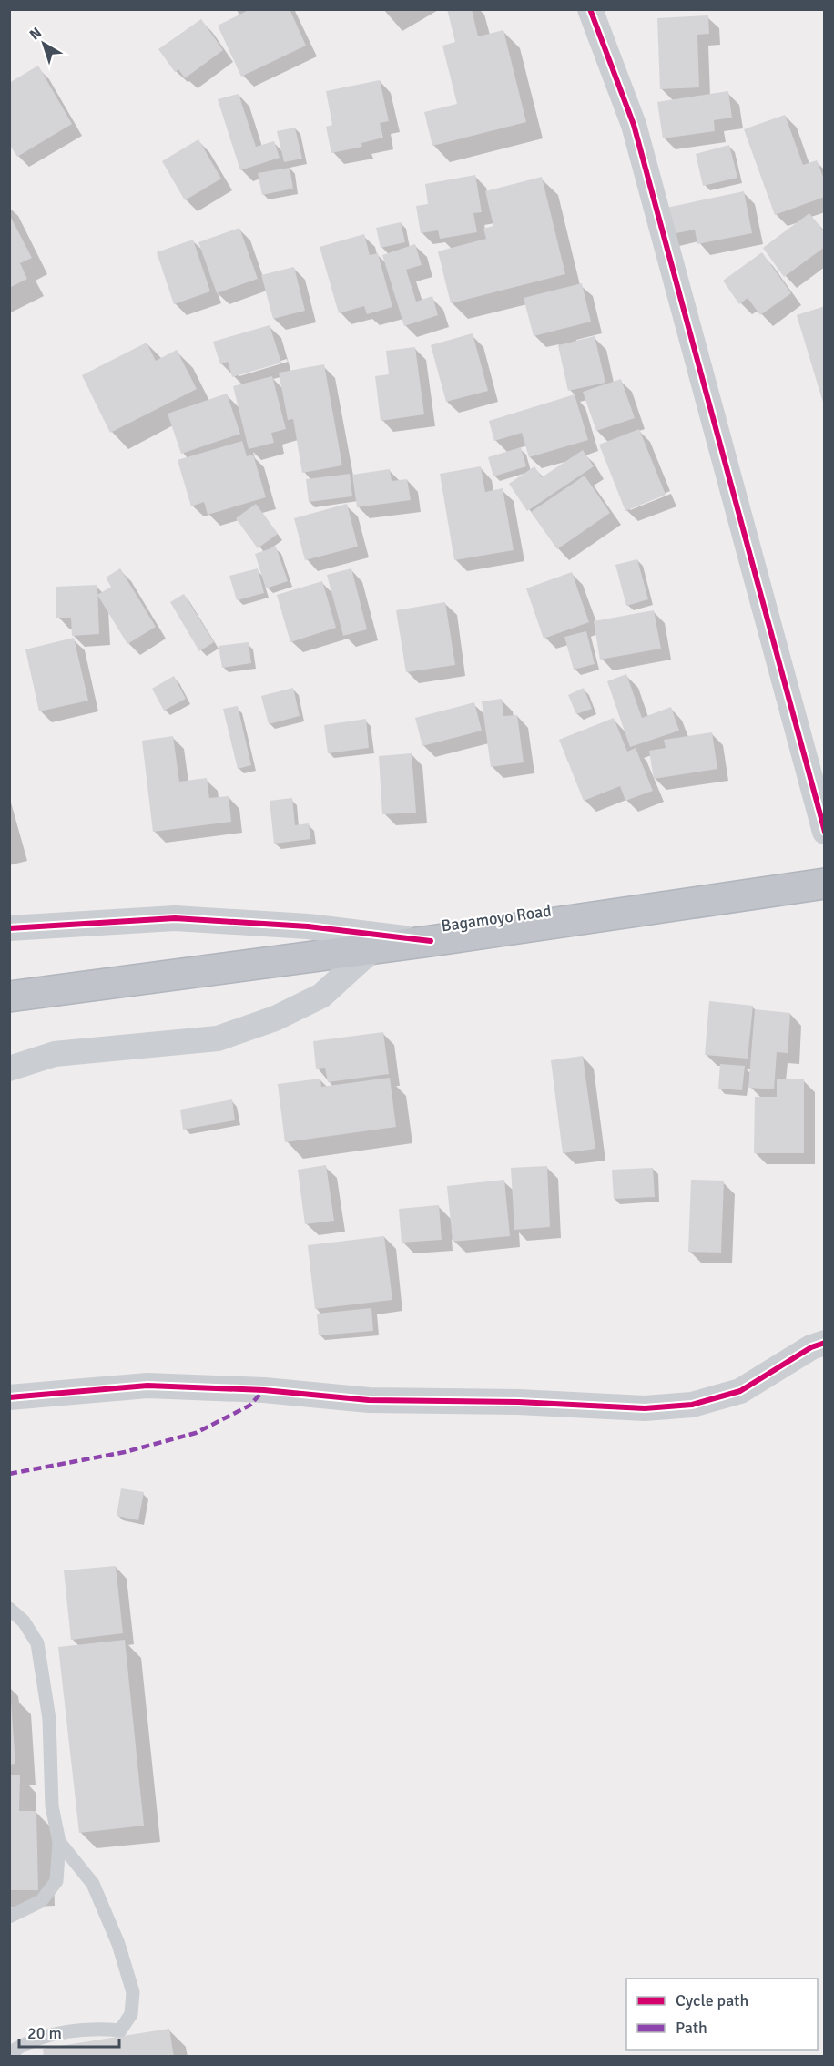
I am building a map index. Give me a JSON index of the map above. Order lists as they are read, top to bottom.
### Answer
{
  "streets": {
    "highway": ["Bagamoyo Road"]
  },
  "legend": ["Cycle path", "Path"],
  "scale_bar": "20 m",
  "north": "top left"
}
